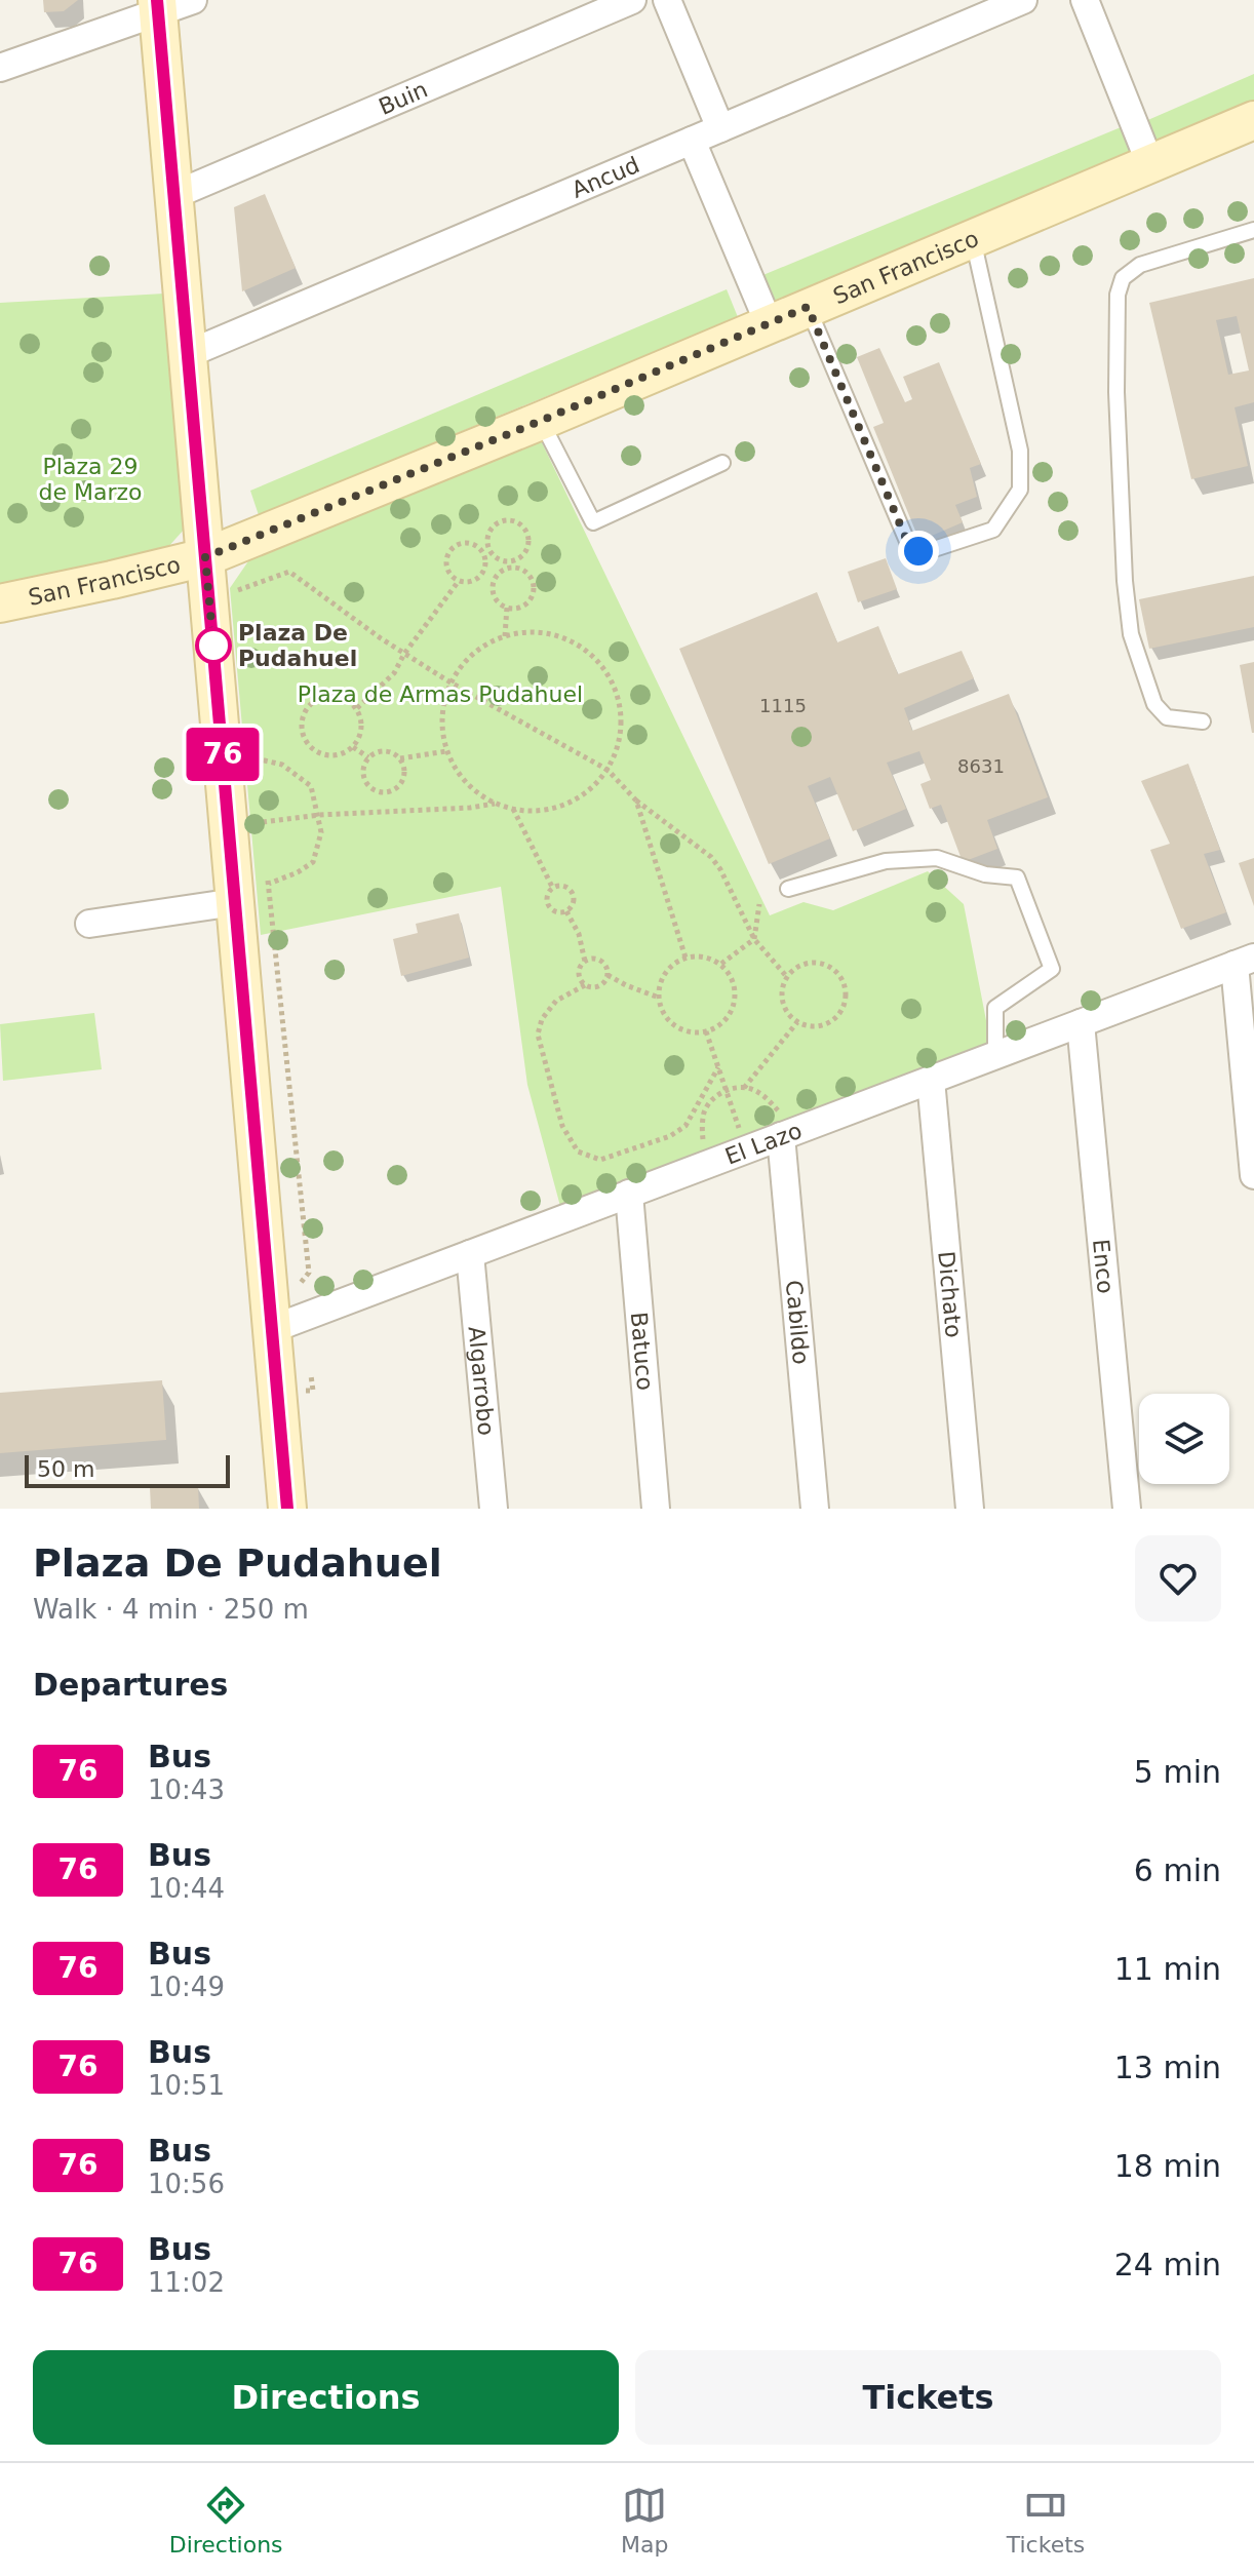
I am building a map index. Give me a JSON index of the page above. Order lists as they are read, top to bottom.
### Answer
{
  "streets": {
    "main road": ["San Francisco"],
    "street": [
      "Buin",
      "Ancud",
      "El Lazo",
      "Enco",
      "Dichato",
      "Cabildo",
      "Batuco",
      "Algarrobo"
    ]
  },
  "crossings": [
    ["El Lazo", "Enco"],
    ["El Lazo", "Dichato"],
    ["El Lazo", "Cabildo"],
    ["El Lazo", "Batuco"],
    ["El Lazo", "Algarrobo"]
  ],
  "parks": ["Plaza 29 de Marzo", "Plaza de Armas Pudahuel"],
  "places": ["Plaza De Pudahuel"],
  "lines": ["bus line 76"],
  "house_numbers": ["1115", "8631"],
  "scale_bar": "50 m",
  "page": {
    "on_map": "76",
    "scale": "50 m",
    "heading": [
      ["Plaza De Pudahuel", "Walk · 4 min · 250 m"],
      "Departures"
    ],
    "list": [
      {
        "mark": "76",
        "name": "Bus",
        "note": "10:43",
        "value": "5 min"
      },
      {
        "mark": "76",
        "name": "Bus",
        "note": "10:44",
        "value": "6 min"
      },
      {
        "mark": "76",
        "name": "Bus",
        "note": "10:49",
        "value": "11 min"
      },
      {
        "mark": "76",
        "name": "Bus",
        "note": "10:51",
        "value": "13 min"
      },
      {
        "mark": "76",
        "name": "Bus",
        "note": "10:56",
        "value": "18 min"
      },
      {
        "mark": "76",
        "name": "Bus",
        "note": "11:02",
        "value": "24 min"
      }
    ],
    "buttons": ["Directions", "Tickets"],
    "tabs": ["Directions", "Map", "Tickets"]
  }
}
